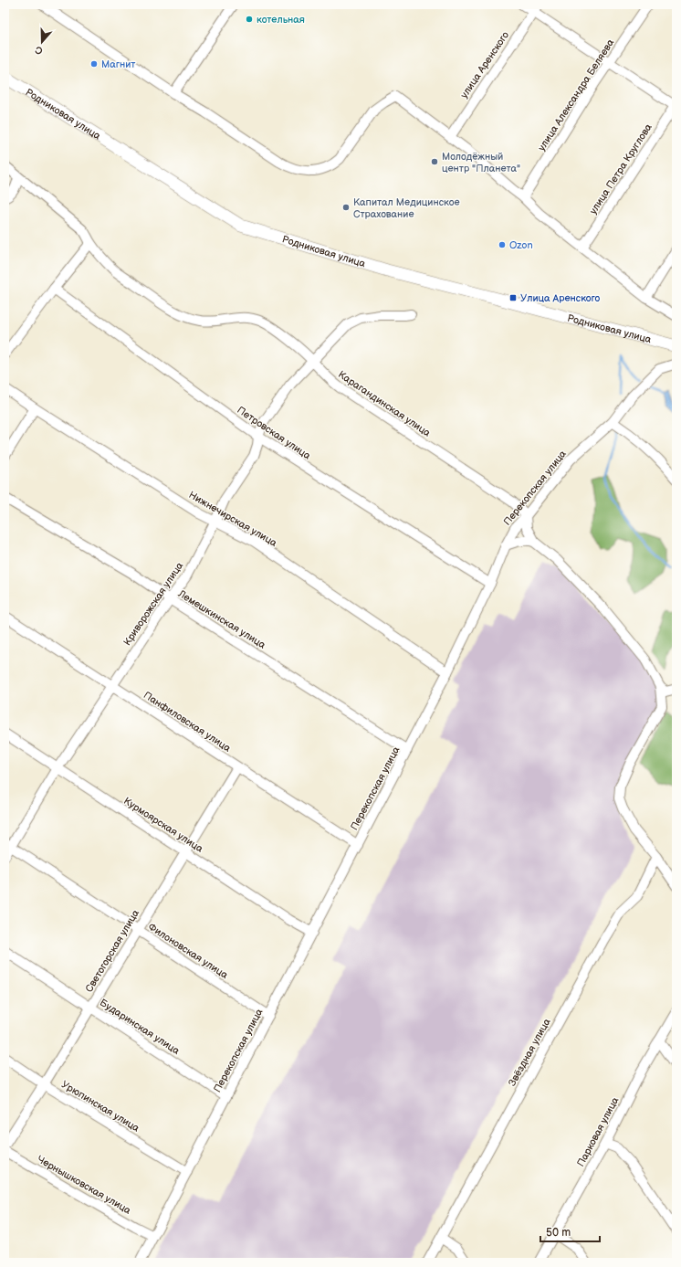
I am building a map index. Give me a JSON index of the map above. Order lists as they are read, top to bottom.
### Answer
{
  "streets": {
    "main road": ["Родниковая улица"],
    "street": [
      "улица Аренского",
      "улица Александра Беляева",
      "улица Петра Круглова",
      "Карагандинская улица",
      "Петровская улица",
      "Перекопская улица",
      "Нижнечирская улица",
      "Криворожская улица",
      "Лемешкинская улица",
      "Панфиловская улица",
      "Курмоярская улица",
      "Светогорская улица",
      "Филоновская улица",
      "Бударинская улица",
      "Звёздная улица",
      "Урюпинская улица",
      "Парковая улица",
      "Чернышковская улица"
    ]
  },
  "crossings": [
    ["Карагандинская улица", "Перекопская улица"],
    ["Карагандинская улица", "Криворожская улица"],
    ["Петровская улица", "Перекопская улица"],
    ["Петровская улица", "Криворожская улица"],
    ["Перекопская улица", "Нижнечирская улица"],
    ["Перекопская улица", "Лемешкинская улица"],
    ["Перекопская улица", "Панфиловская улица"],
    ["Перекопская улица", "Курмоярская улица"],
    ["Перекопская улица", "Филоновская улица"],
    ["Перекопская улица", "Бударинская улица"],
    ["Перекопская улица", "Урюпинская улица"],
    ["Перекопская улица", "Чернышковская улица"],
    ["Нижнечирская улица", "Криворожская улица"],
    ["Криворожская улица", "Лемешкинская улица"],
    ["Криворожская улица", "Панфиловская улица"],
    ["Криворожская улица", "Курмоярская улица"],
    ["Криворожская улица", "Филоновская улица"],
    ["Панфиловская улица", "Светогорская улица"],
    ["Курмоярская улица", "Светогорская улица"],
    ["Светогорская улица", "Филоновская улица"],
    ["Светогорская улица", "Бударинская улица"],
    ["Светогорская улица", "Урюпинская улица"]
  ],
  "places": {
    "other": [
      "котельная",
      "Магнит",
      "Молодёжный центр \"Планета\"",
      "Капитал Медицинское Страхование",
      "Ozon"
    ],
    "transit": ["Улица Аренского"]
  },
  "scale_bar": "50 m",
  "north": "bottom"
}
